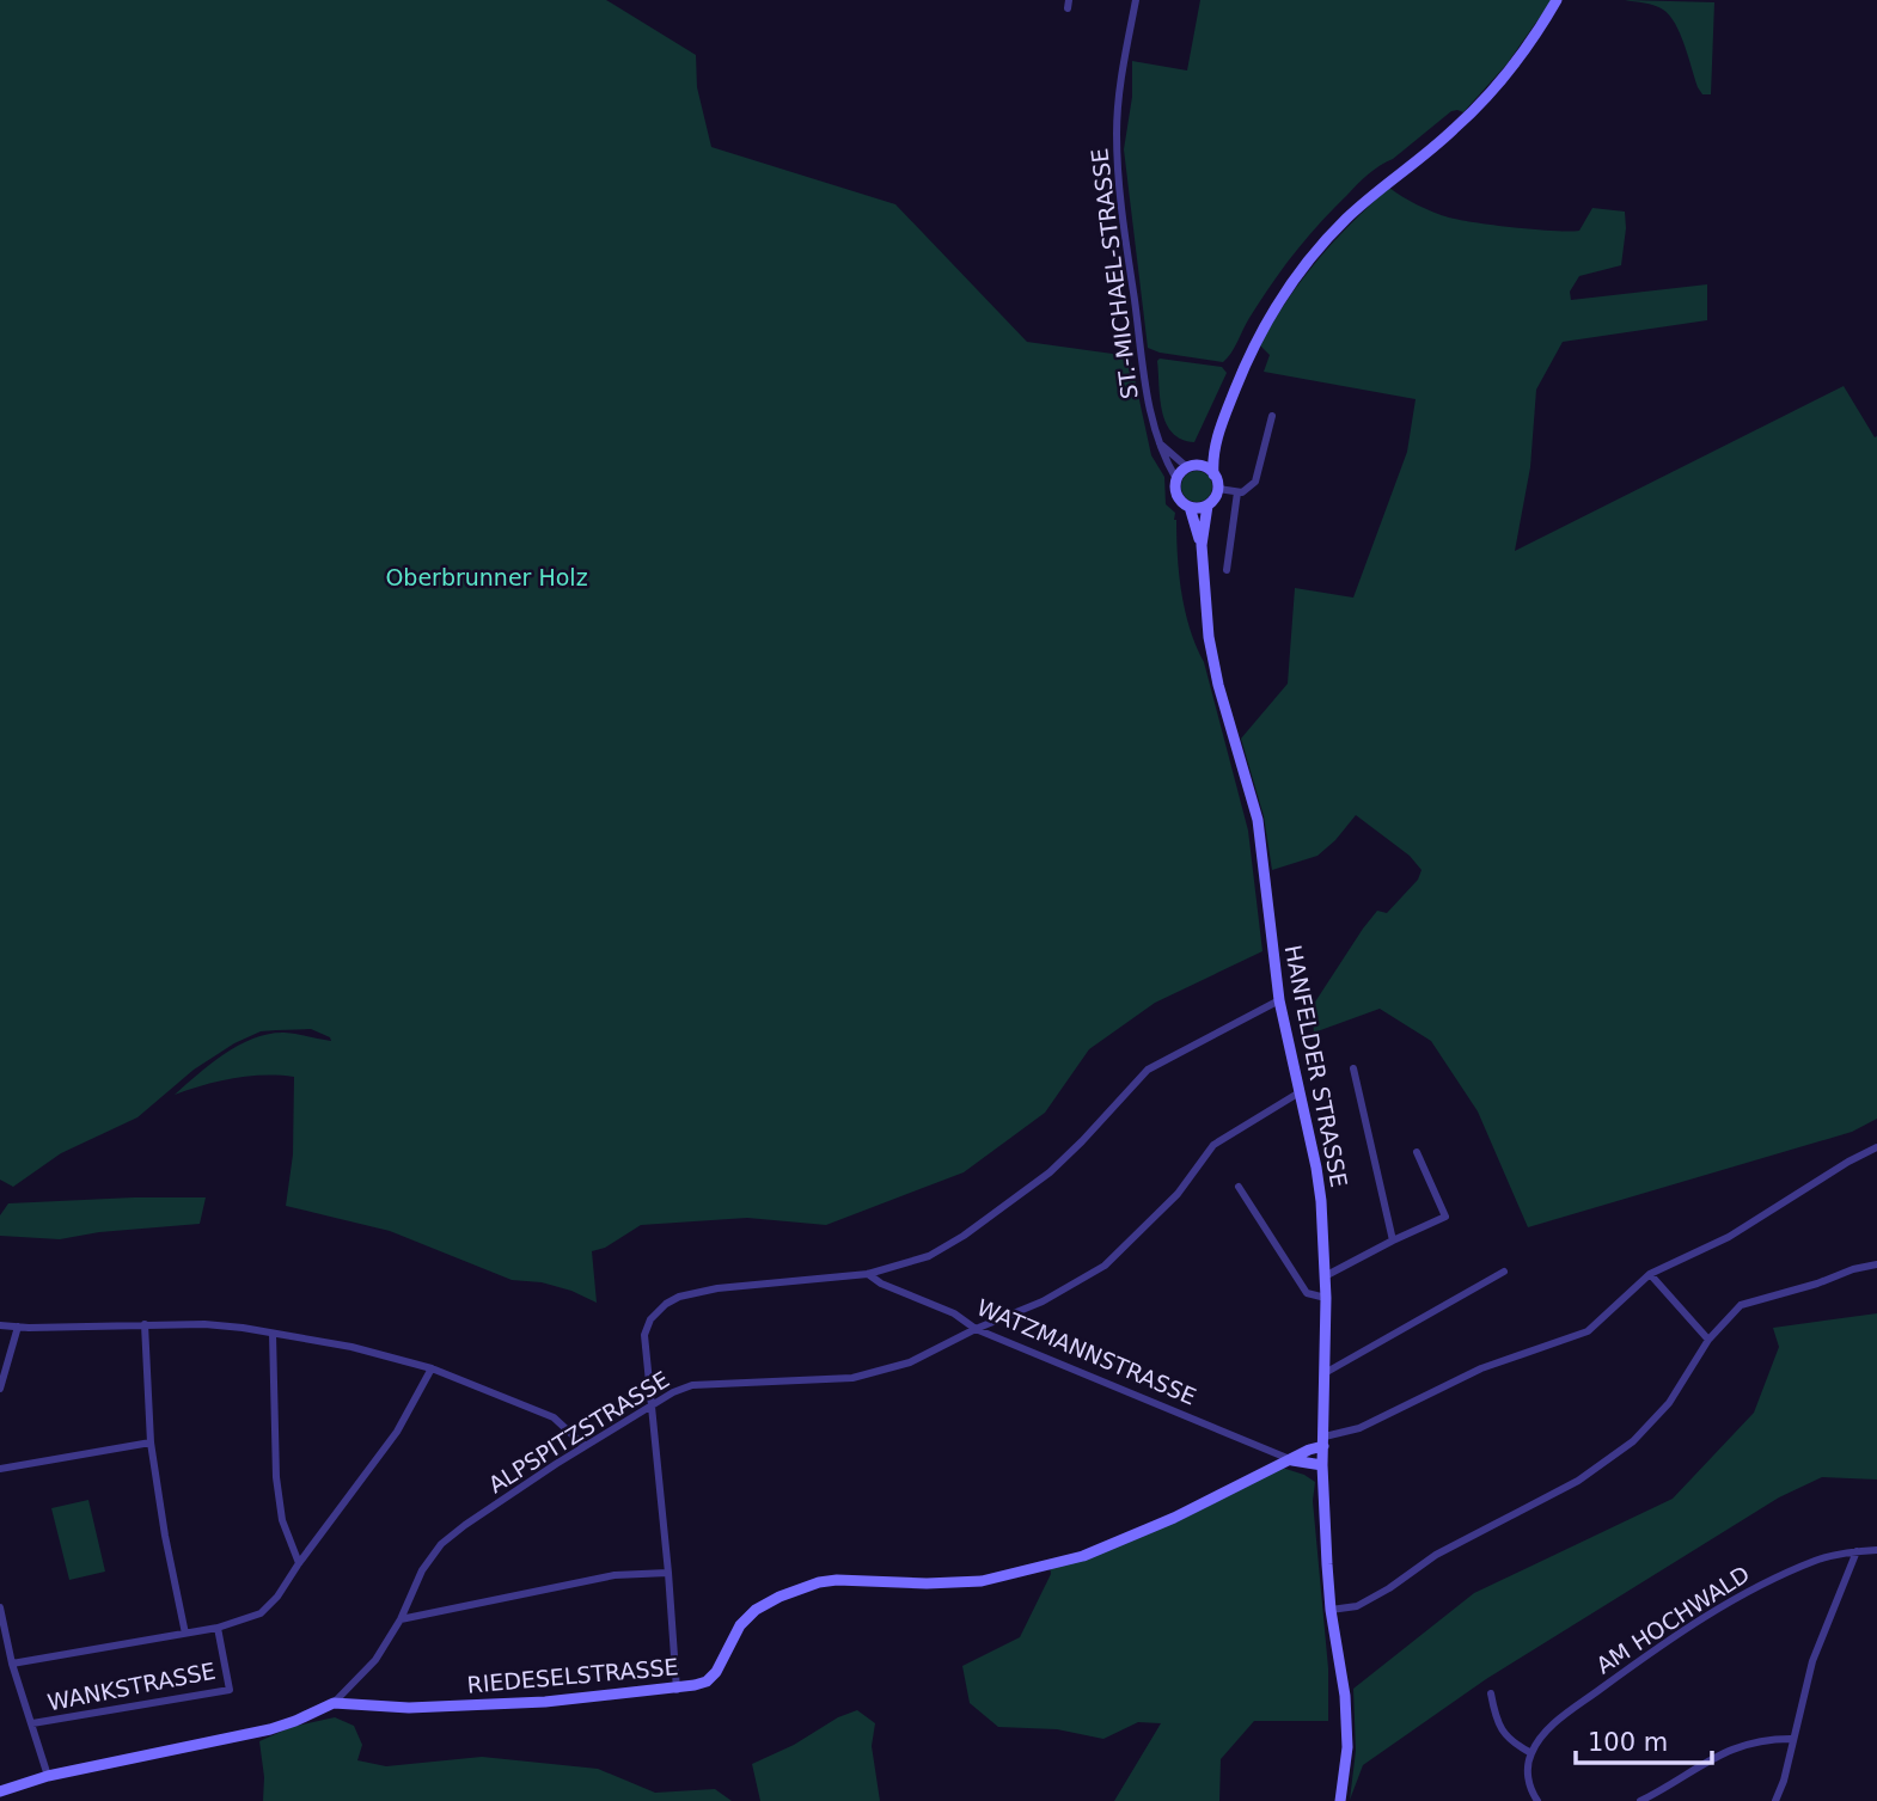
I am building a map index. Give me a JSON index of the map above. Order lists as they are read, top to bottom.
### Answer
{
  "streets": {
    "street": [
      "ST.-MICHAEL-STRASSE",
      "HANFELDER STRASSE",
      "WATZMANNSTRASSE",
      "ALPSPITZSTRASSE",
      "AM HOCHWALD",
      "RIEDESELSTRASSE",
      "WANKSTRASSE"
    ]
  },
  "crossings": [
    ["ST.-MICHAEL-STRASSE", "HANFELDER STRASSE"],
    ["HANFELDER STRASSE", "ALPSPITZSTRASSE"],
    ["HANFELDER STRASSE", "RIEDESELSTRASSE"],
    ["WATZMANNSTRASSE", "ALPSPITZSTRASSE"],
    ["WATZMANNSTRASSE", "RIEDESELSTRASSE"],
    ["ALPSPITZSTRASSE", "RIEDESELSTRASSE"]
  ],
  "parks": ["Oberbrunner Holz"],
  "scale_bar": "100 m"
}
